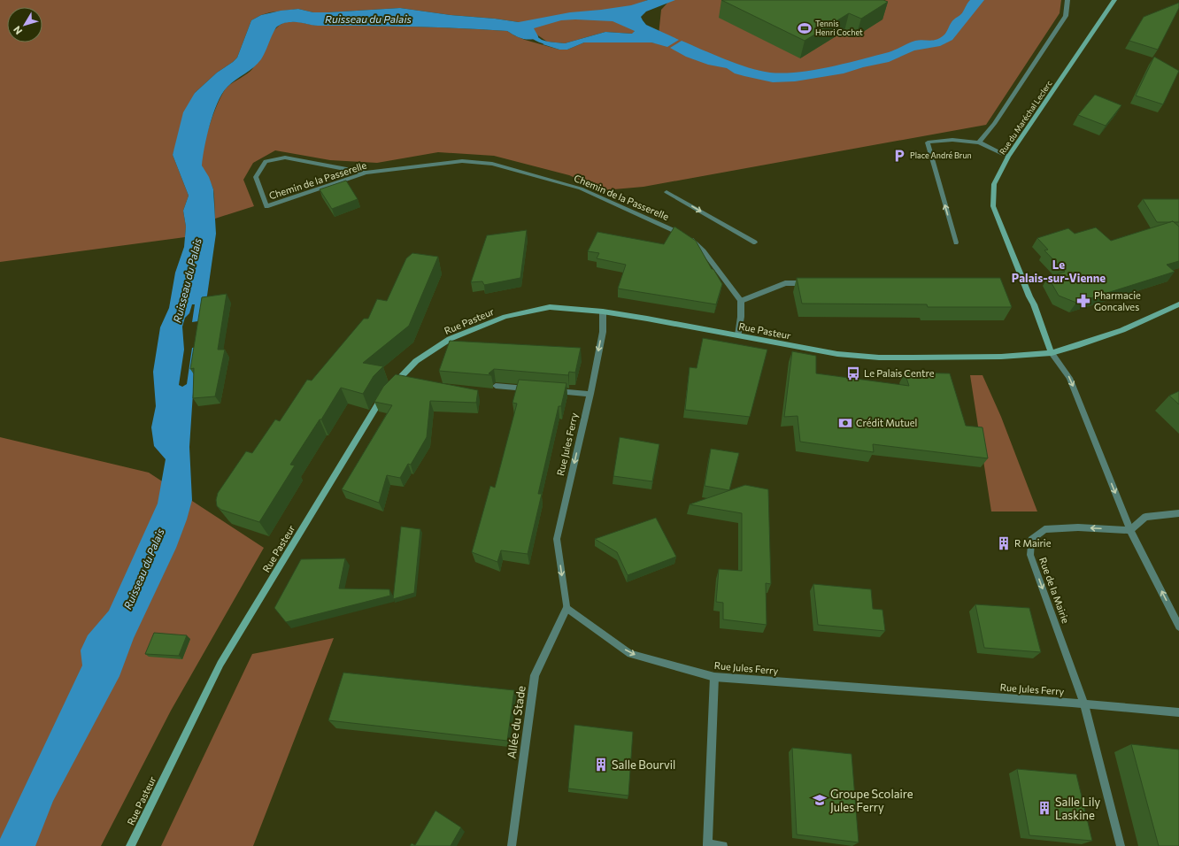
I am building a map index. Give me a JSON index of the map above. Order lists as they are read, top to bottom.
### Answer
{
  "streets": {
    "main road": ["Rue du Maréchal Leclerc", "Rue Pasteur"],
    "street": [
      "Chemin de la Passerelle",
      "Rue Jules Ferry",
      "Rue de la Mairie",
      "Allée du Stade"
    ]
  },
  "crossings": [
    ["Rue du Maréchal Leclerc", "Rue Pasteur"],
    ["Rue Pasteur", "Rue Jules Ferry"],
    ["Rue Jules Ferry", "Rue de la Mairie"],
    ["Rue Jules Ferry", "Allée du Stade"]
  ],
  "one_way": ["Rue Jules Ferry"],
  "districts": ["Le Palais-sur-Vienne"],
  "water": ["Ruisseau du Palais"],
  "places": {
    "sports": ["Tennis Henri Cochet"],
    "parking": ["Place André Brun"],
    "pharmacy": ["Pharmacie Goncalves"],
    "bus stop": ["Le Palais Centre"],
    "bank": ["Crédit Mutuel"],
    "building": ["R Mairie", "Salle Bourvil", "Salle Lily Laskine"],
    "school or university": ["Groupe Scolaire Jules Ferry"]
  },
  "north": "bottom left"
}
